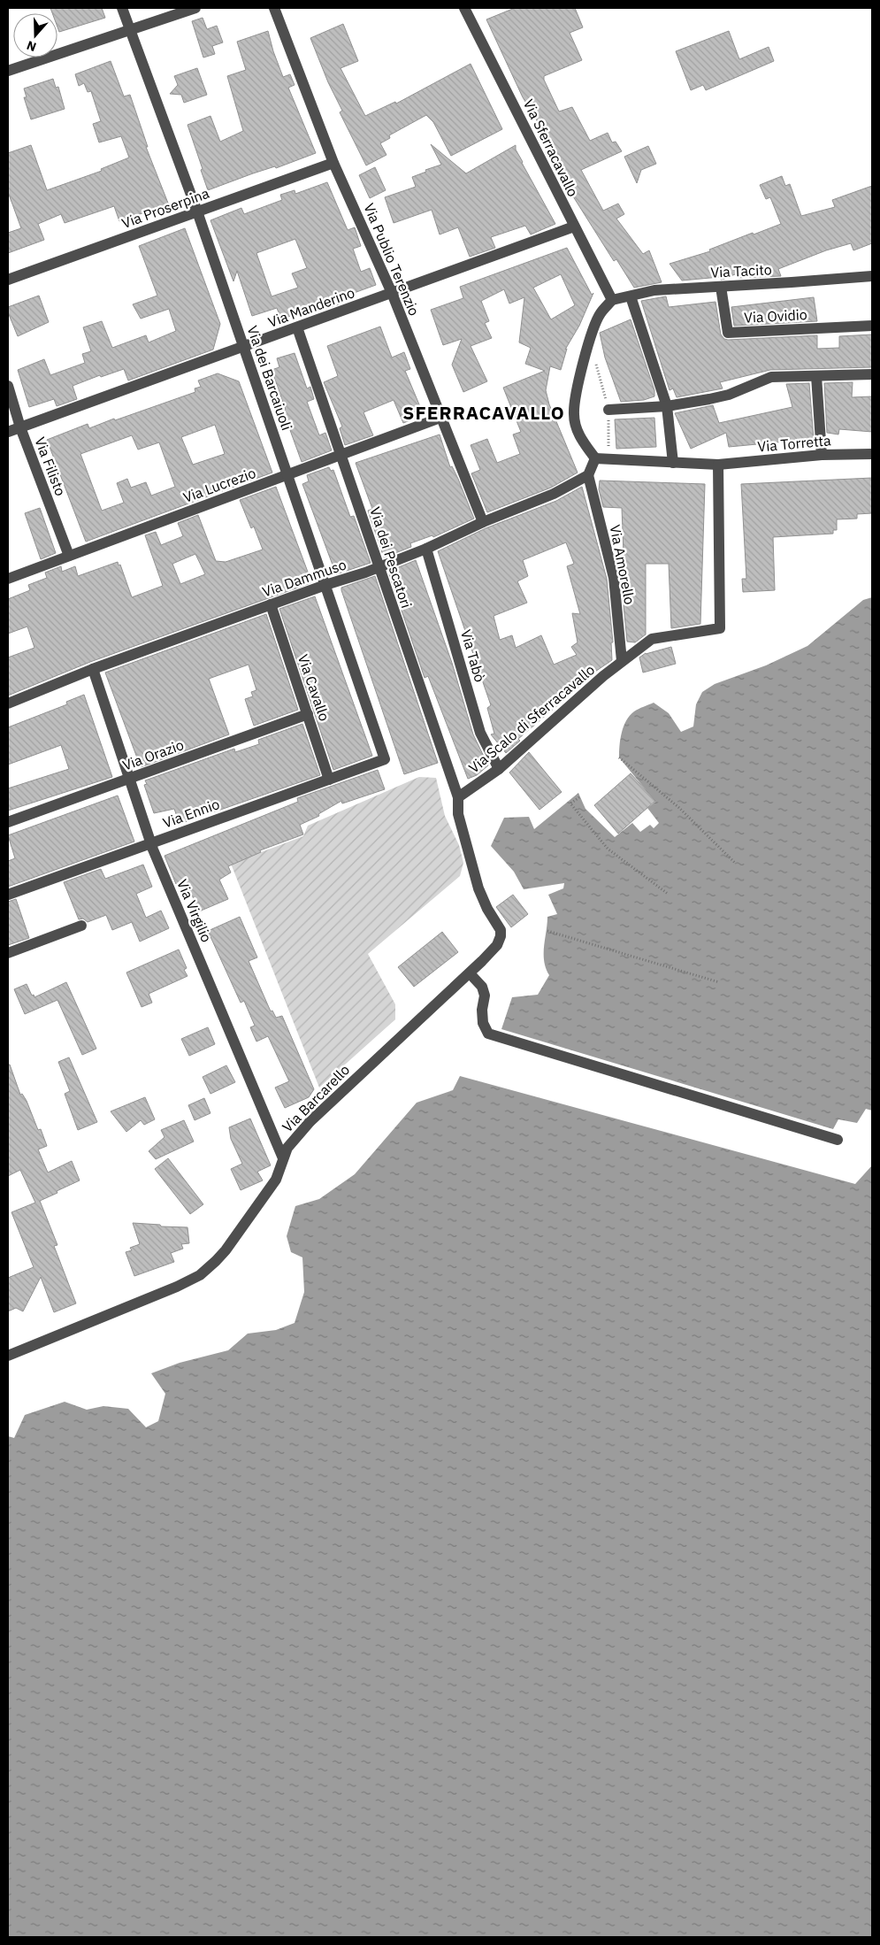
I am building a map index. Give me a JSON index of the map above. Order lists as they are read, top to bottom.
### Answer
{
  "streets": {
    "street": [
      "Via Sferracavallo",
      "Via Proserpina",
      "Via Publio Terenzio",
      "Via Tacito",
      "Via Manderino",
      "Via Ovidio",
      "Via dei Barcaiuoli",
      "Via Torretta",
      "Via Filisto",
      "Via Lucrezio",
      "Via dei Pescatori",
      "Via Amorello",
      "Via Dammuso",
      "Via Tabò",
      "Via Cavallo",
      "Via Scalo di Sferracavallo",
      "Via Orazio",
      "Via Ennio",
      "Via Virgilio",
      "Via Barcarello"
    ]
  },
  "crossings": [
    ["Via Sferracavallo", "Via Tacito"],
    ["Via Sferracavallo", "Via Manderino"],
    ["Via Proserpina", "Via Publio Terenzio"],
    ["Via Proserpina", "Via dei Barcaiuoli"],
    ["Via Publio Terenzio", "Via Manderino"],
    ["Via Publio Terenzio", "Via Lucrezio"],
    ["Via Publio Terenzio", "Via Dammuso"],
    ["Via Tacito", "Via Ovidio"],
    ["Via Manderino", "Via dei Barcaiuoli"],
    ["Via Manderino", "Via Filisto"],
    ["Via Manderino", "Via dei Pescatori"],
    ["Via dei Barcaiuoli", "Via Lucrezio"],
    ["Via dei Barcaiuoli", "Via Dammuso"],
    ["Via dei Barcaiuoli", "Via Ennio"],
    ["Via Torretta", "Via Scalo di Sferracavallo"],
    ["Via Filisto", "Via Lucrezio"],
    ["Via Lucrezio", "Via dei Pescatori"],
    ["Via dei Pescatori", "Via Dammuso"],
    ["Via dei Pescatori", "Via Scalo di Sferracavallo"],
    ["Via dei Pescatori", "Via Barcarello"],
    ["Via Amorello", "Via Dammuso"],
    ["Via Amorello", "Via Scalo di Sferracavallo"],
    ["Via Dammuso", "Via Tabò"],
    ["Via Dammuso", "Via Cavallo"],
    ["Via Dammuso", "Via Virgilio"],
    ["Via Tabò", "Via Scalo di Sferracavallo"],
    ["Via Cavallo", "Via Orazio"],
    ["Via Cavallo", "Via Ennio"],
    ["Via Scalo di Sferracavallo", "Via Barcarello"],
    ["Via Orazio", "Via Virgilio"],
    ["Via Ennio", "Via Virgilio"],
    ["Via Virgilio", "Via Barcarello"]
  ],
  "districts": ["SFERRACAVALLO"],
  "north": "bottom"
}
